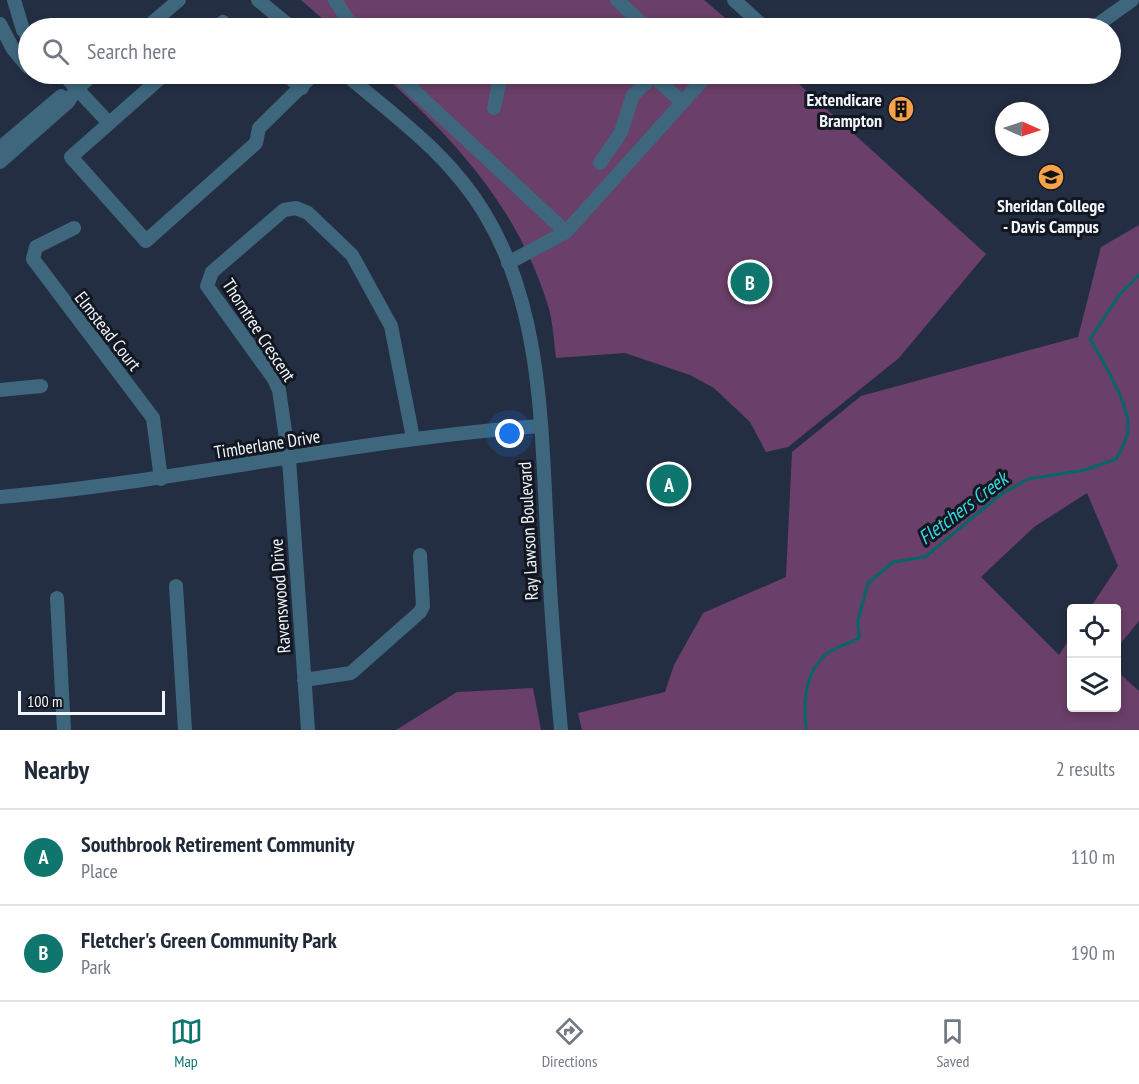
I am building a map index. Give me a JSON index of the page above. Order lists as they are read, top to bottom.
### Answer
{
  "streets": {
    "street": [
      "Thorntree Crescent",
      "Elmstead Court",
      "Timberlane Drive",
      "Ray Lawson Boulevard",
      "Ravenswood Drive"
    ]
  },
  "crossings": [
    ["Thorntree Crescent", "Timberlane Drive"],
    ["Thorntree Crescent", "Ravenswood Drive"],
    ["Elmstead Court", "Timberlane Drive"],
    ["Timberlane Drive", "Ray Lawson Boulevard"],
    ["Timberlane Drive", "Ravenswood Drive"]
  ],
  "water": ["Fletchers Creek"],
  "places": {
    "building": ["Extendicare Brampton"],
    "school or university": ["Sheridan College - Davis Campus"]
  },
  "scale_bar": "100 m",
  "north": "right",
  "page": {
    "search": "Search here",
    "pins": ["B", "A"],
    "scale": "100 m",
    "heading": ["Nearby", "2 results"],
    "list": [
      {
        "mark": "A",
        "name": "Southbrook Retirement Community",
        "note": "Place",
        "value": "110 m"
      },
      {
        "mark": "B",
        "name": "Fletcher's Green Community Park",
        "note": "Park",
        "value": "190 m"
      }
    ],
    "nav": ["Map", "Directions", "Saved"]
  }
}
